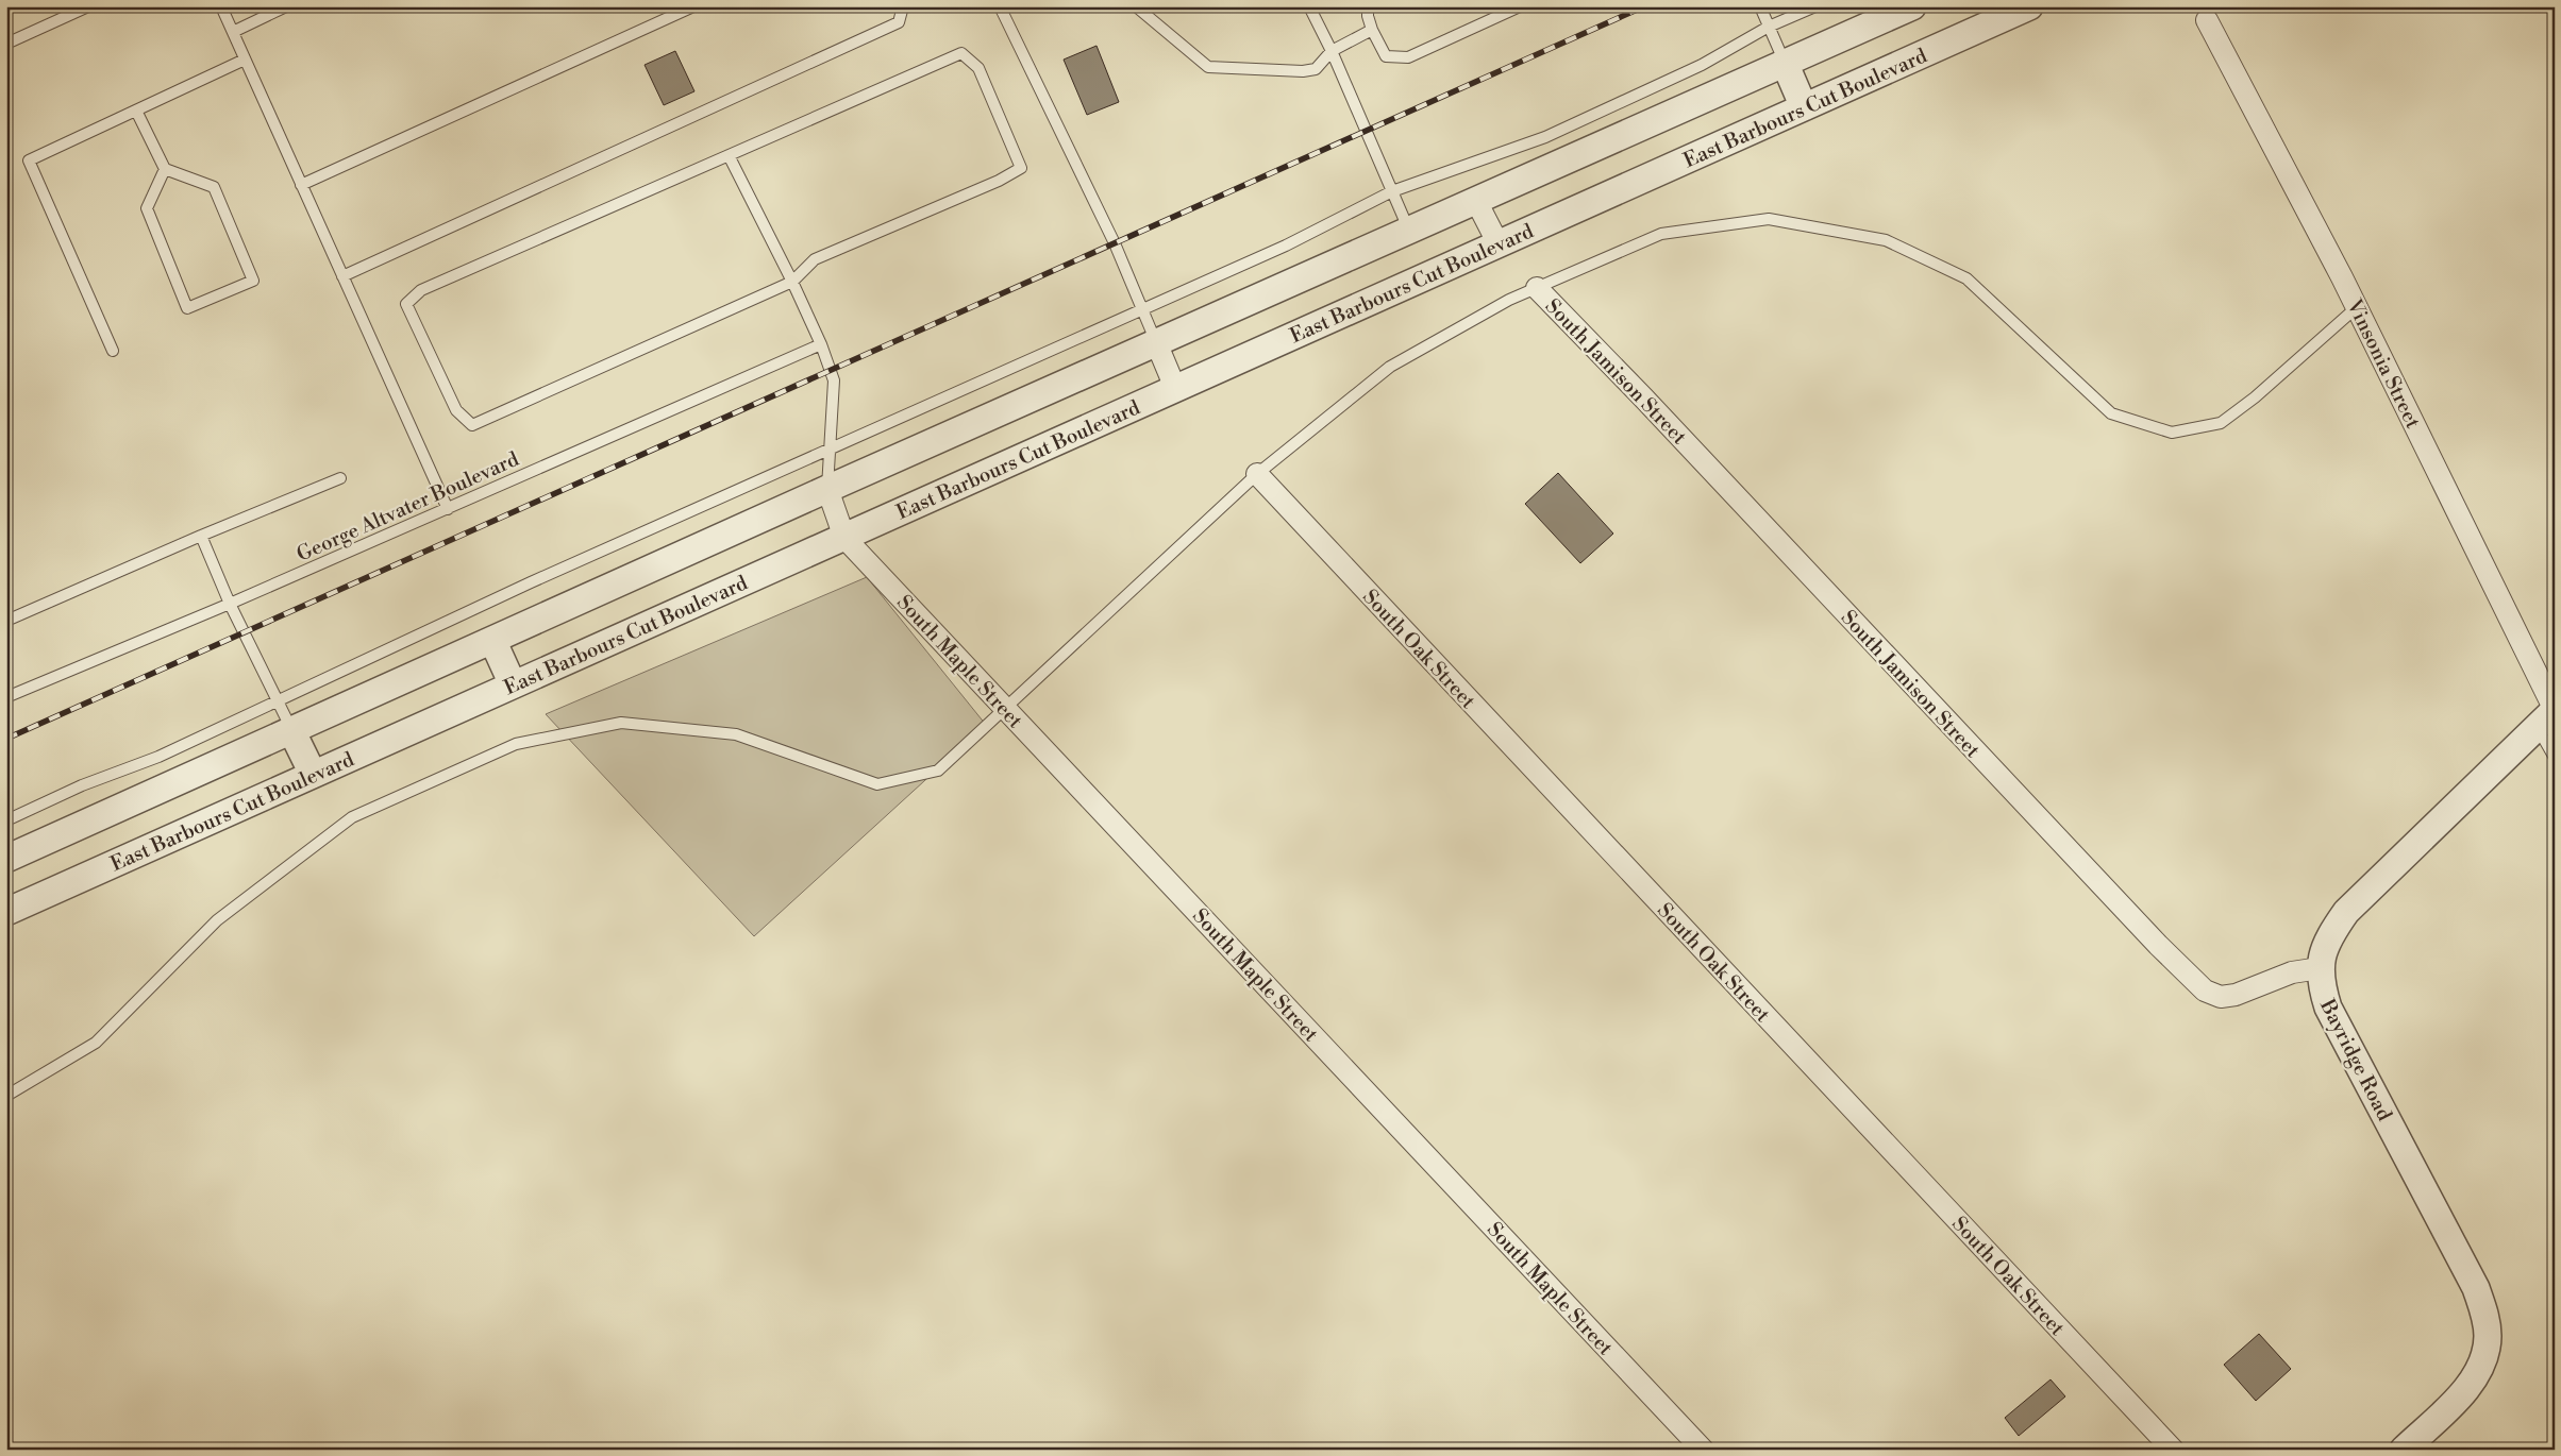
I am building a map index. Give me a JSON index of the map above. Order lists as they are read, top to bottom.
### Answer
{
  "streets": {
    "street": [
      "East Barbours Cut Boulevard",
      "Vinsonia Street",
      "South Jamison Street",
      "South Oak Street",
      "South Maple Street",
      "Bayridge Road"
    ],
    "lane": ["George Altvater Boulevard"]
  },
  "crossings": [
    ["East Barbours Cut Boulevard", "South Maple Street"],
    ["Vinsonia Street", "Bayridge Road"],
    ["South Jamison Street", "Bayridge Road"]
  ]
}
